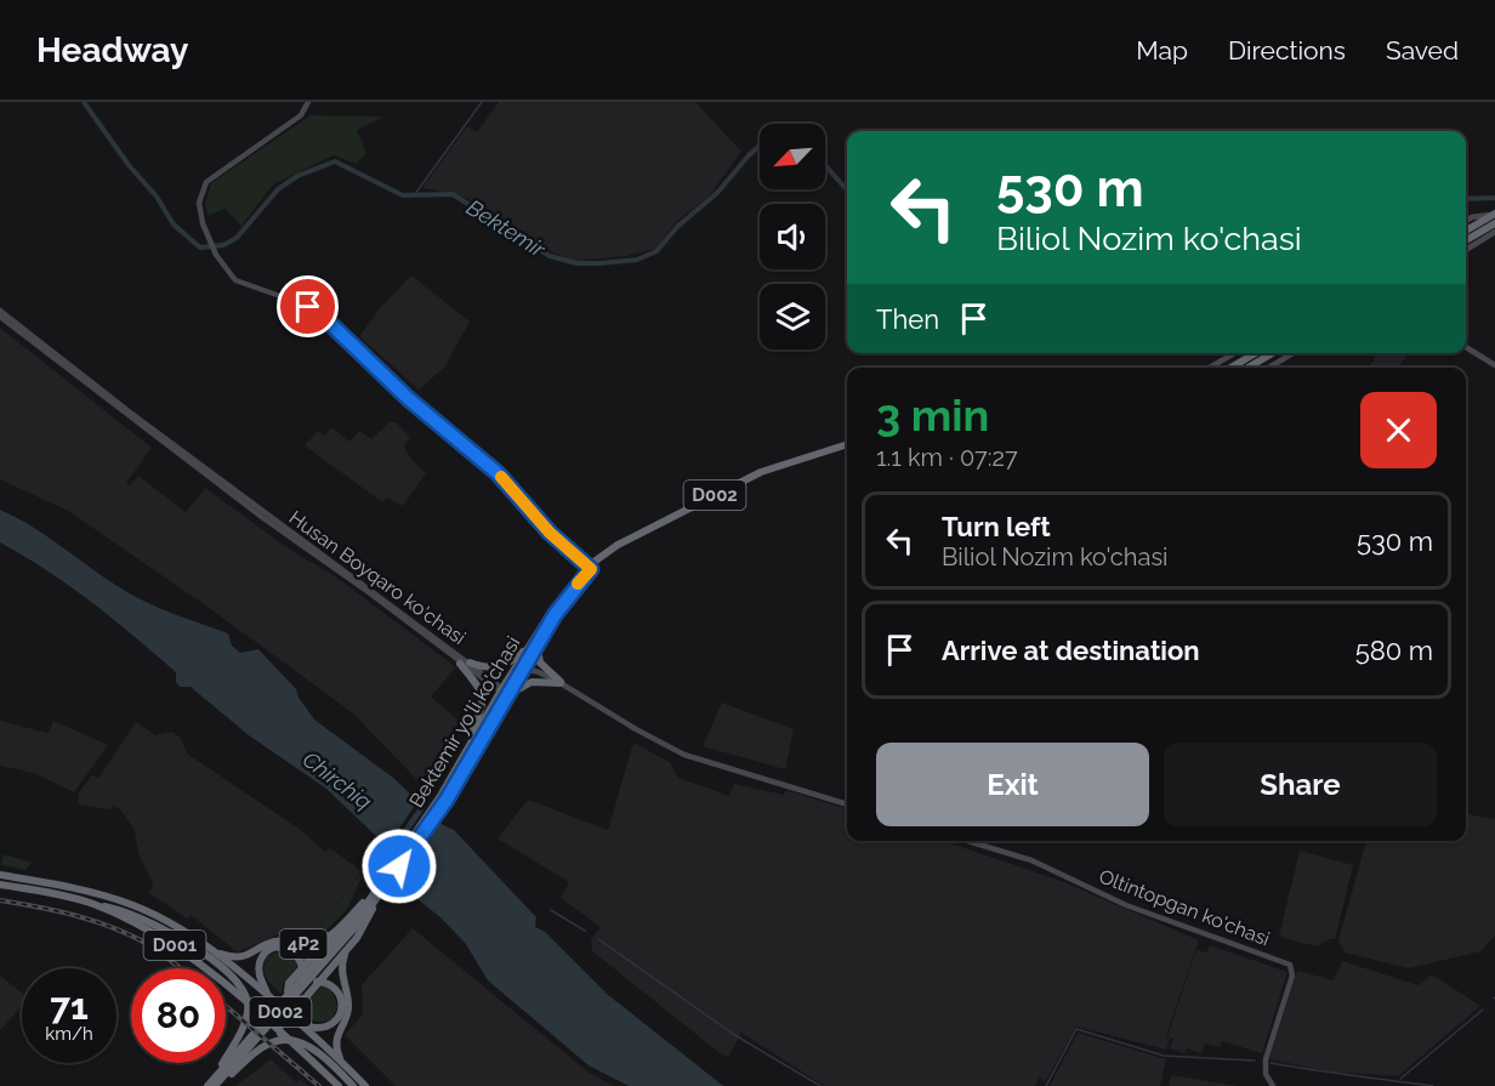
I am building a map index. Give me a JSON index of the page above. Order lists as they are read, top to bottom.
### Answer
{
  "streets": {
    "highway": [
      "D002",
      "Bektemir yo'li ko'chasi",
      "4P2",
      "D001"
    ],
    "street": ["Husan Boyqaro ko'chasi", "Oltintopgan ko'chasi"]
  },
  "crossings": [
    ["D002", "Bektemir yo'li ko'chasi"],
    ["D002", "4P2"],
    ["Husan Boyqaro ko'chasi", "Bektemir yo'li ko'chasi"],
    ["Bektemir yo'li ko'chasi", "4P2"],
    ["4P2", "D001"]
  ],
  "water": ["Bektemir", "Chirchiq"],
  "north": "bottom left",
  "page": {
    "header": "Headway",
    "nav": ["Map", "Directions", "Saved"],
    "turn": ["530 m", "Biliol Nozim ko'chasi"],
    "then": "Then",
    "heading": ["3 min", "1.1 km · 07:27"],
    "list": [
      {
        "name": "Turn left",
        "note": "Biliol Nozim ko'chasi",
        "value": "530 m"
      },
      {
        "name": "Arrive at destination",
        "value": "580 m"
      }
    ],
    "buttons": ["Exit", "Share"],
    "speed": "71 km/h",
    "limit": "80"
  }
}
